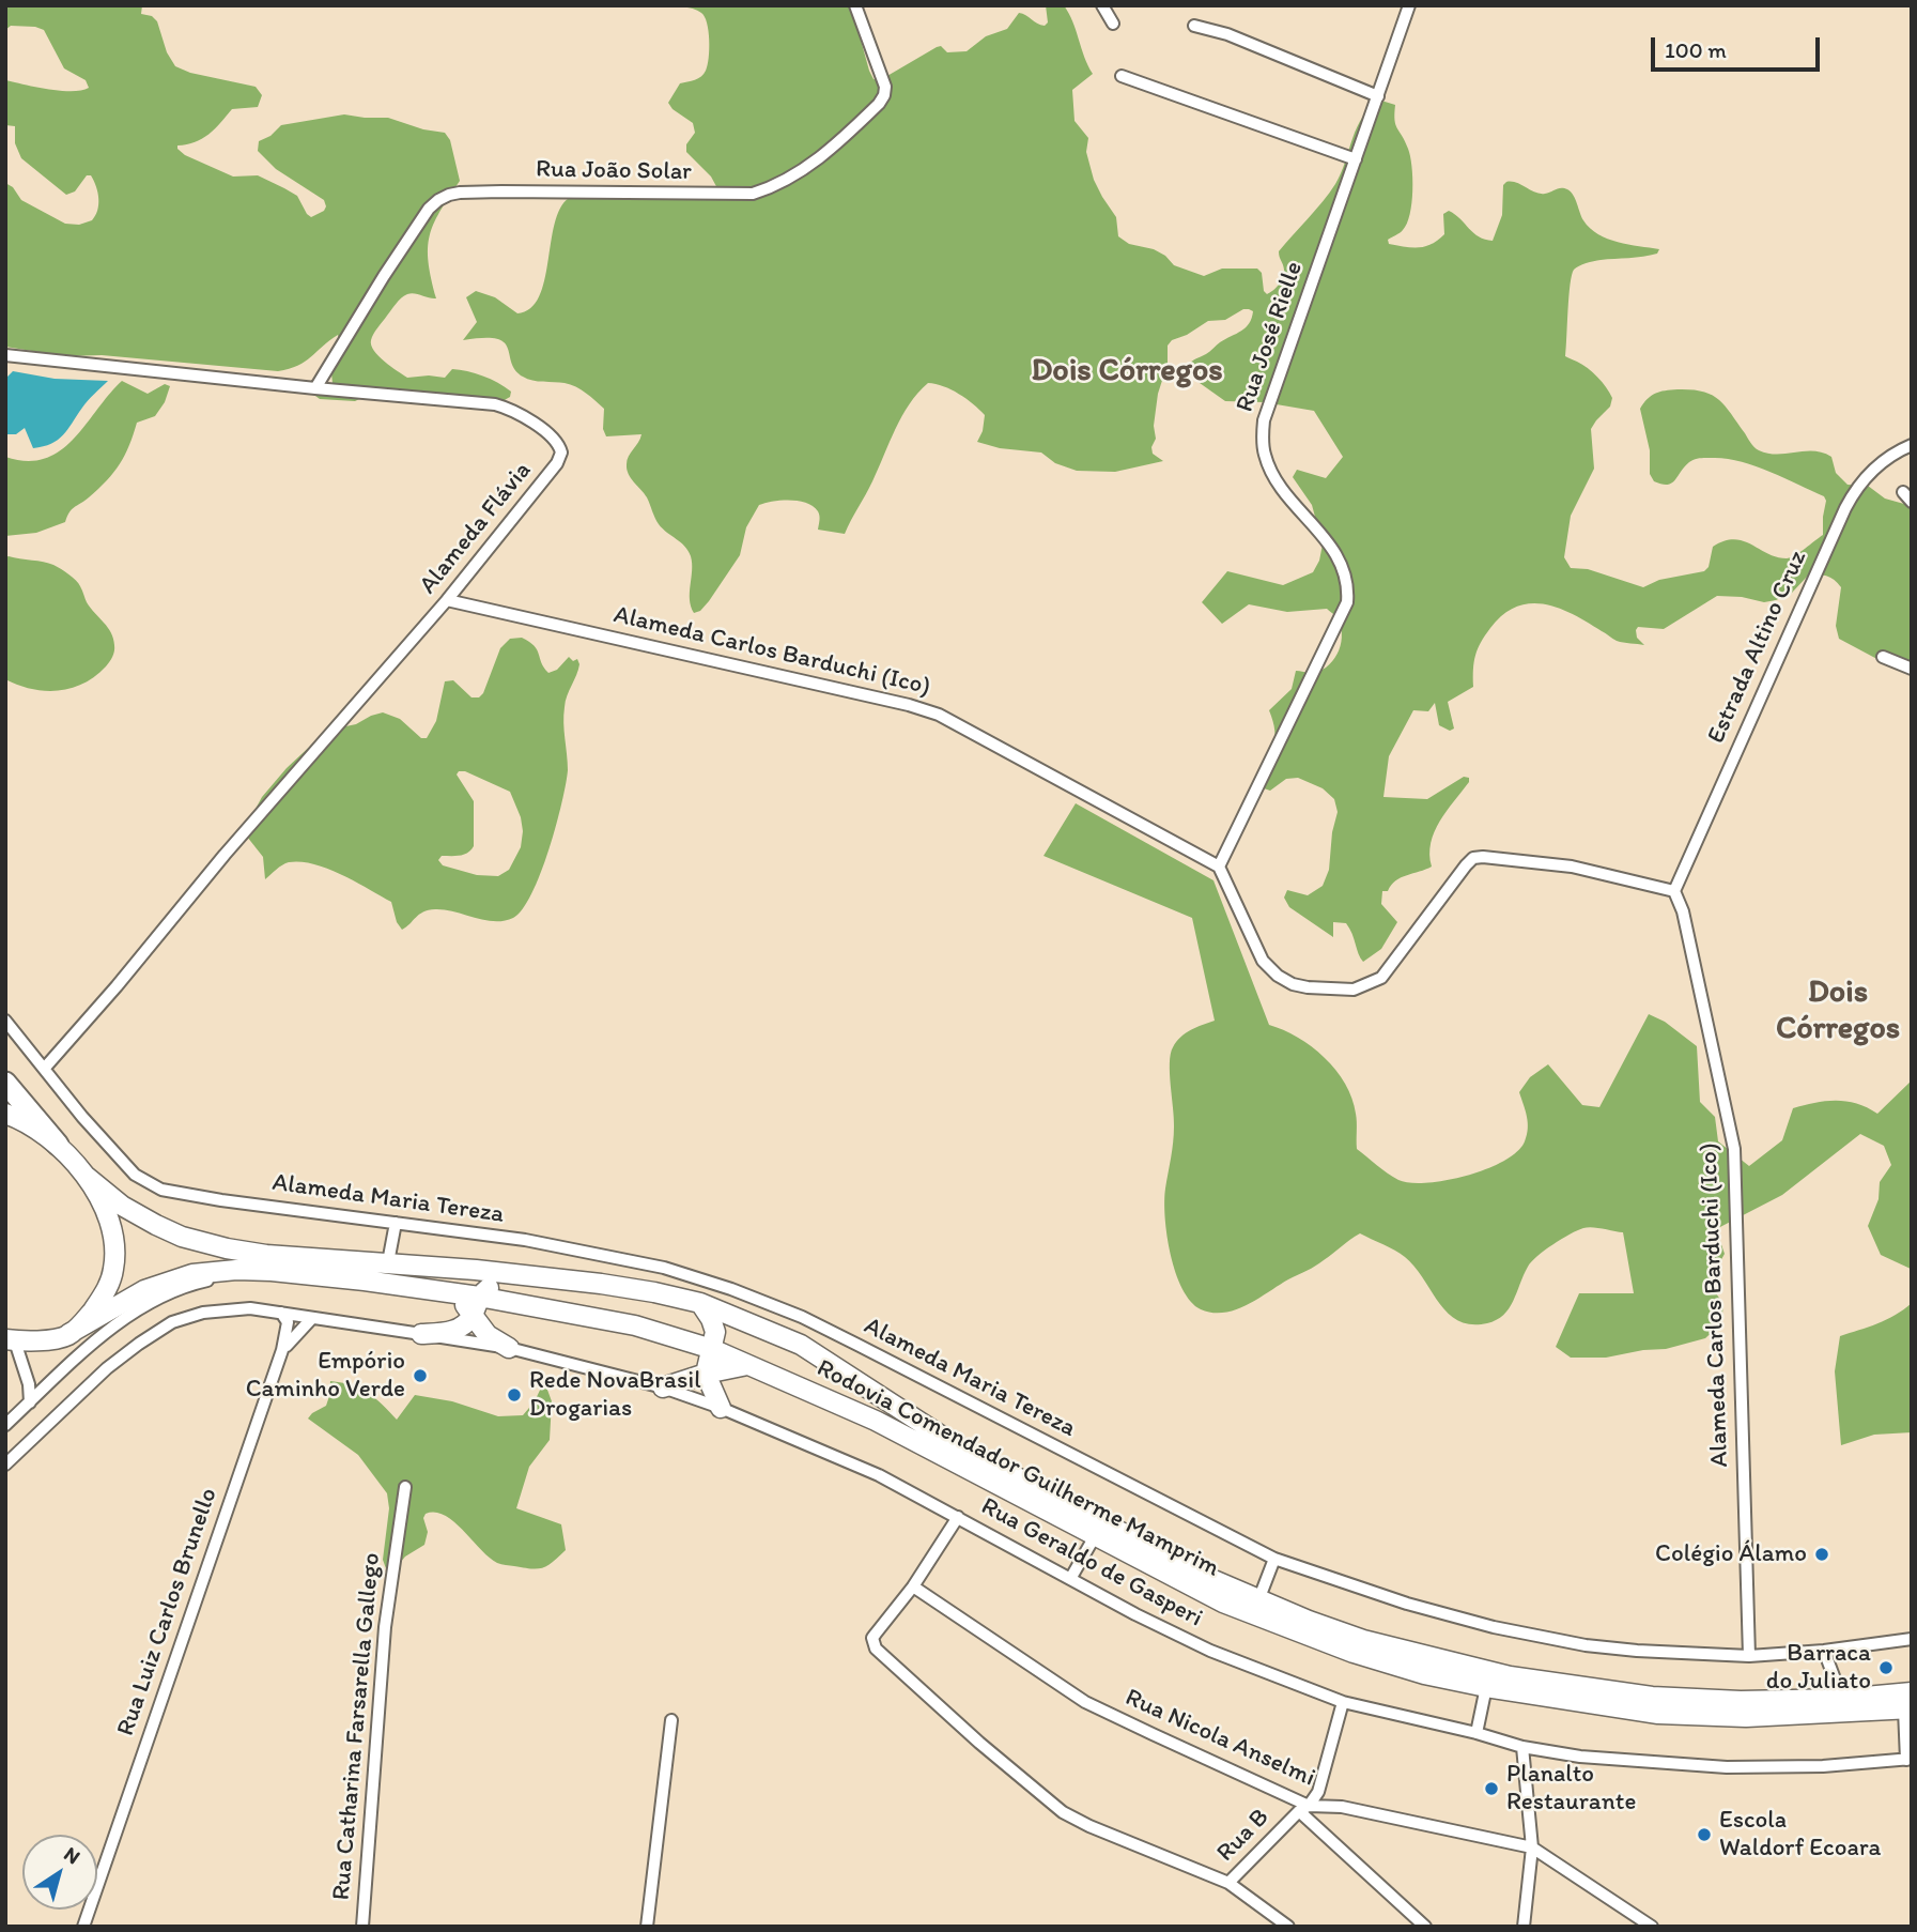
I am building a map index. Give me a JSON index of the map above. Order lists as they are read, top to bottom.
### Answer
{
  "streets": {
    "main road": ["Rodovia Comendador Guilherme Mamprim"],
    "street": [
      "Rua João Solar",
      "Rua José Rielle",
      "Alameda Flávia",
      "Estrada Altino Cruz",
      "Alameda Carlos Barduchi (Ico)",
      "Alameda Maria Tereza",
      "Rua Geraldo de Gasperi",
      "Rua Luiz Carlos Brunello",
      "Rua Catharina Farsarella Gallego",
      "Rua Nicola Anselmi",
      "Rua B"
    ]
  },
  "crossings": [
    ["Rua João Solar", "Alameda Flávia"],
    ["Rua José Rielle", "Alameda Carlos Barduchi (Ico)"],
    ["Alameda Flávia", "Alameda Carlos Barduchi (Ico)"],
    ["Alameda Flávia", "Alameda Maria Tereza"],
    ["Estrada Altino Cruz", "Alameda Carlos Barduchi (Ico)"],
    ["Alameda Carlos Barduchi (Ico)", "Alameda Maria Tereza"],
    ["Rua Geraldo de Gasperi", "Rua Luiz Carlos Brunello"],
    ["Rua Geraldo de Gasperi", "Rua B"],
    ["Rua Nicola Anselmi", "Rua B"]
  ],
  "districts": ["Dois Córregos", "Dois Córregos"],
  "places": [
    "Empório Caminho Verde",
    "Rede NovaBrasil Drogarias",
    "Colégio Álamo",
    "Barraca do Juliato",
    "Planalto Restaurante",
    "Escola Waldorf Ecoara"
  ],
  "scale_bar": "100 m",
  "north": "top right"
}
